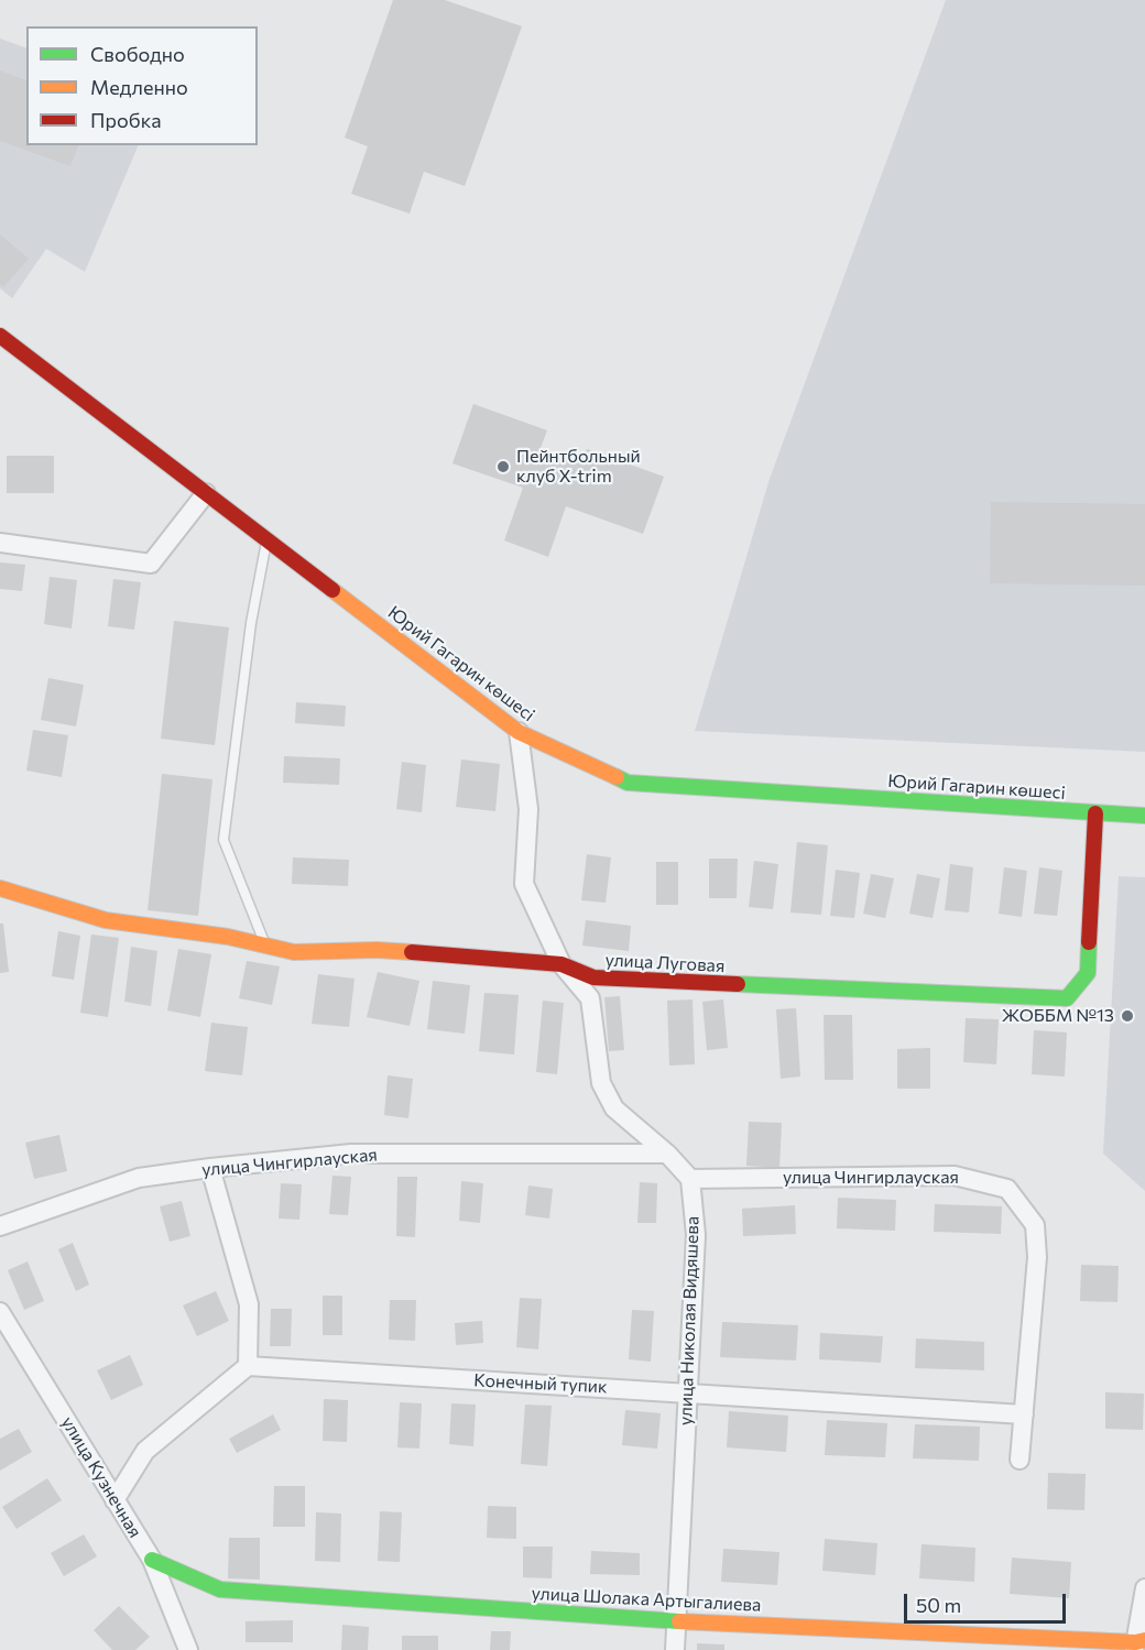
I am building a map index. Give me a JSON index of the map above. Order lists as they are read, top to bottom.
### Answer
{
  "streets": {
    "street": [
      "Юрий Гагарин көшесі",
      "улица Луговая",
      "улица Чингирлауская",
      "улица Николая Видяшева",
      "Конечный тупик",
      "улица Кузнечная",
      "улица Шолака Артыгалиева"
    ]
  },
  "crossings": [
    ["Юрий Гагарин көшесі", "улица Луговая"],
    ["улица Чингирлауская", "улица Николая Видяшева"],
    ["улица Чингирлауская", "Конечный тупик"],
    ["улица Николая Видяшева", "Конечный тупик"],
    ["улица Николая Видяшева", "улица Шолака Артыгалиева"],
    ["улица Кузнечная", "улица Шолака Артыгалиева"]
  ],
  "places": ["Пейнтбольный клуб X-trim", "ЖОББМ №13"],
  "legend": ["Свободно", "Медленно", "Пробка"],
  "scale_bar": "50 m"
}
